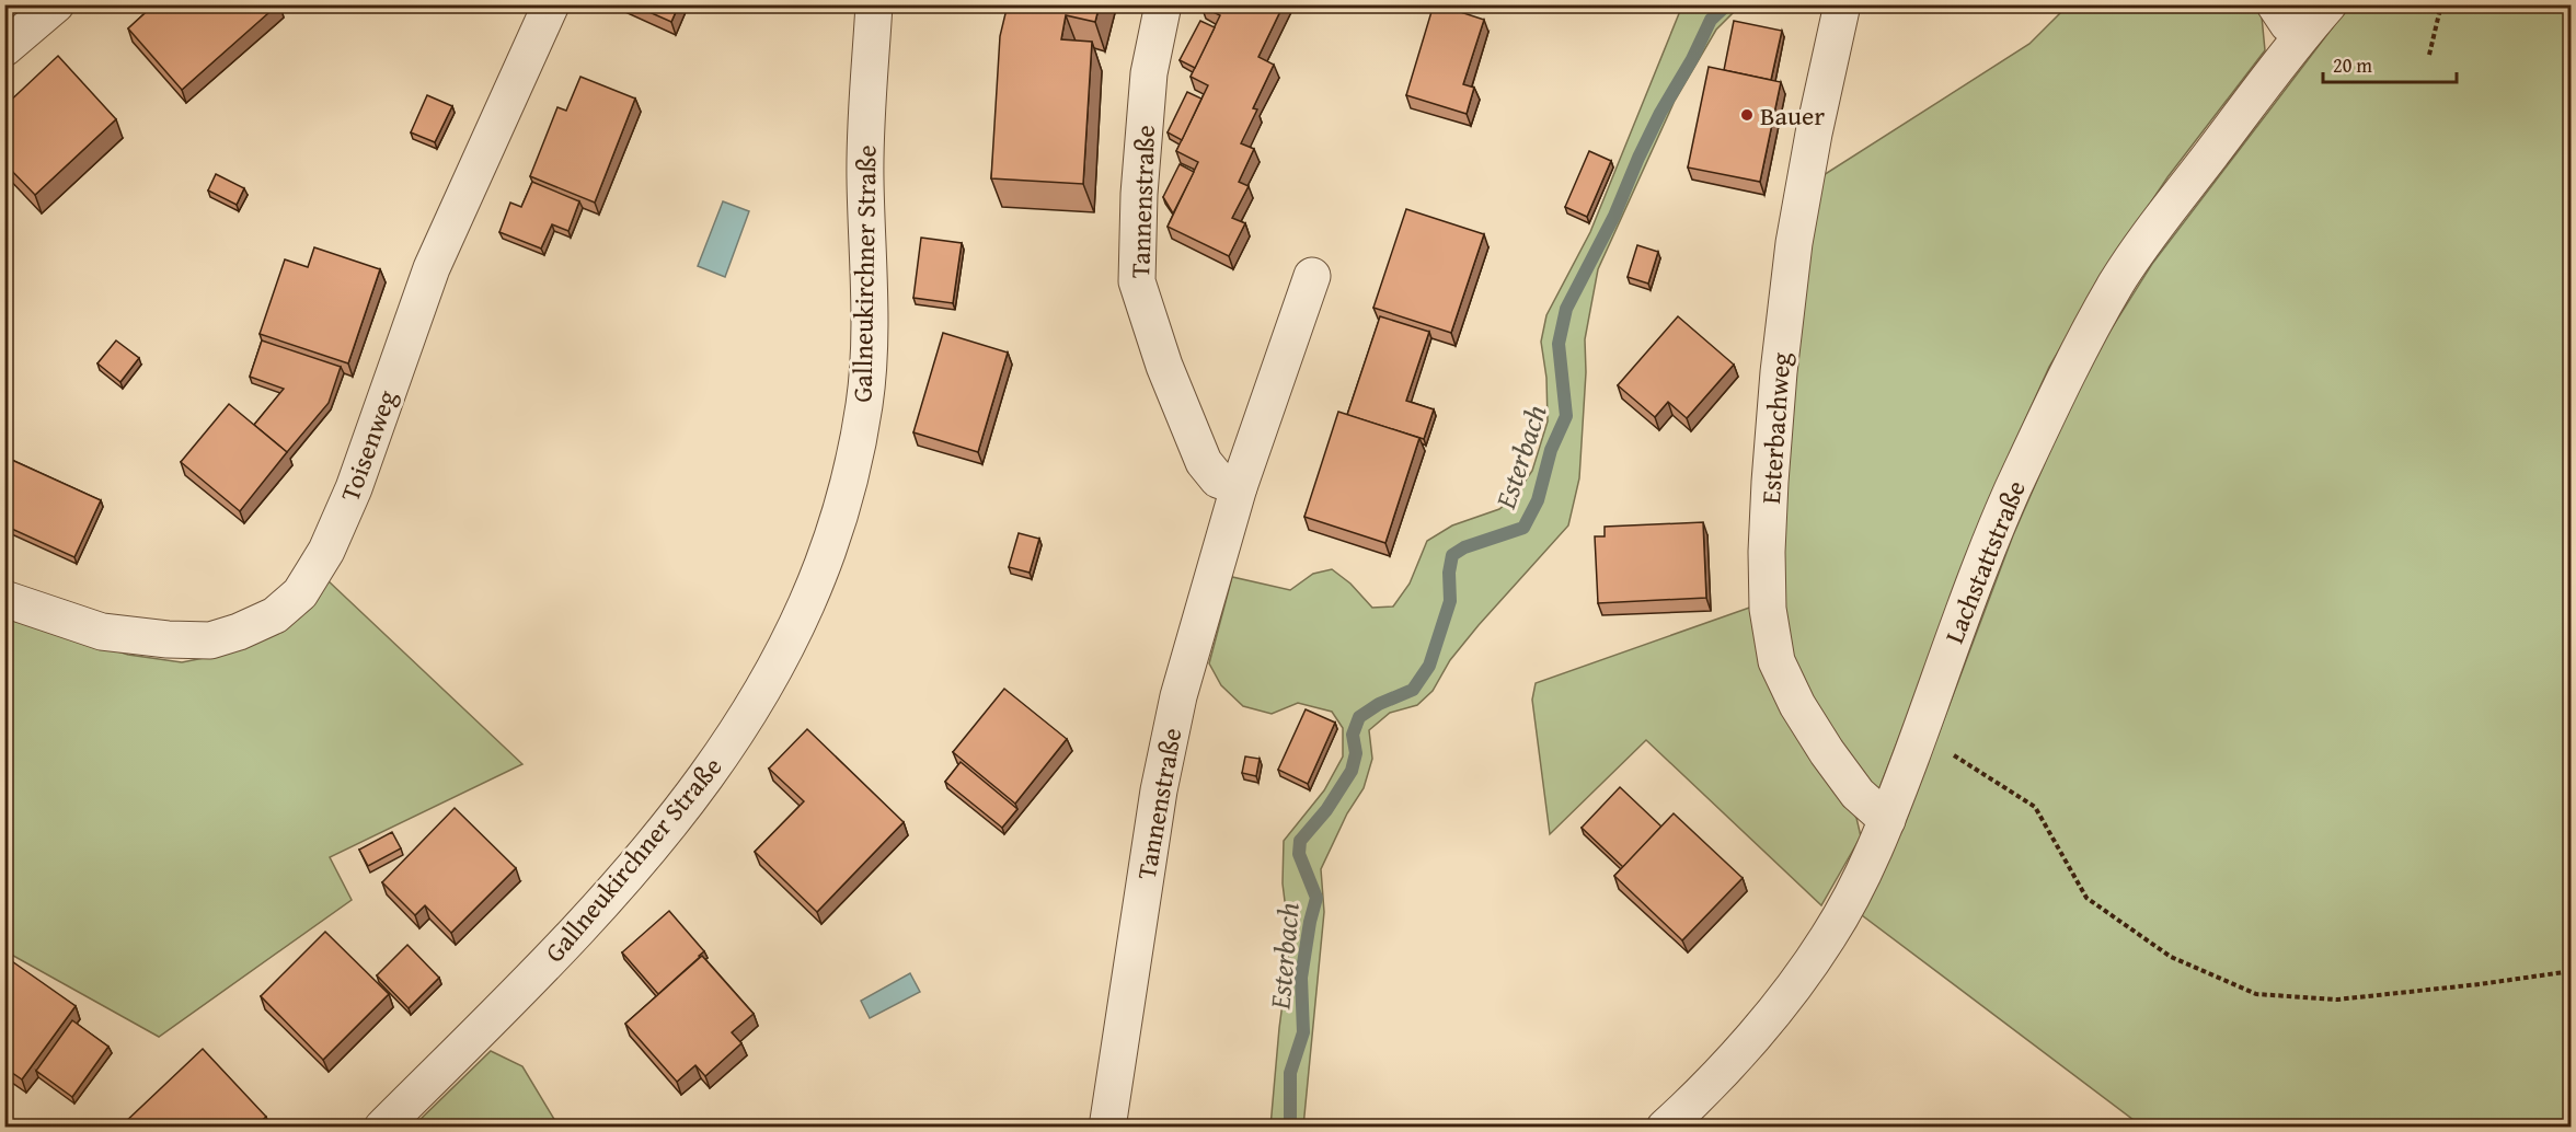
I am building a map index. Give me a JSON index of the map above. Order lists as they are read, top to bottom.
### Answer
{
  "streets": {
    "street": [
      "Tannenstraße",
      "Gallneukirchner Straße",
      "Esterbachweg",
      "Toisenweg",
      "Lachstattstraße"
    ]
  },
  "crossings": [
    ["Esterbachweg", "Lachstattstraße"]
  ],
  "water": ["Esterbach"],
  "places": ["Bauer"],
  "scale_bar": "20 m"
}
